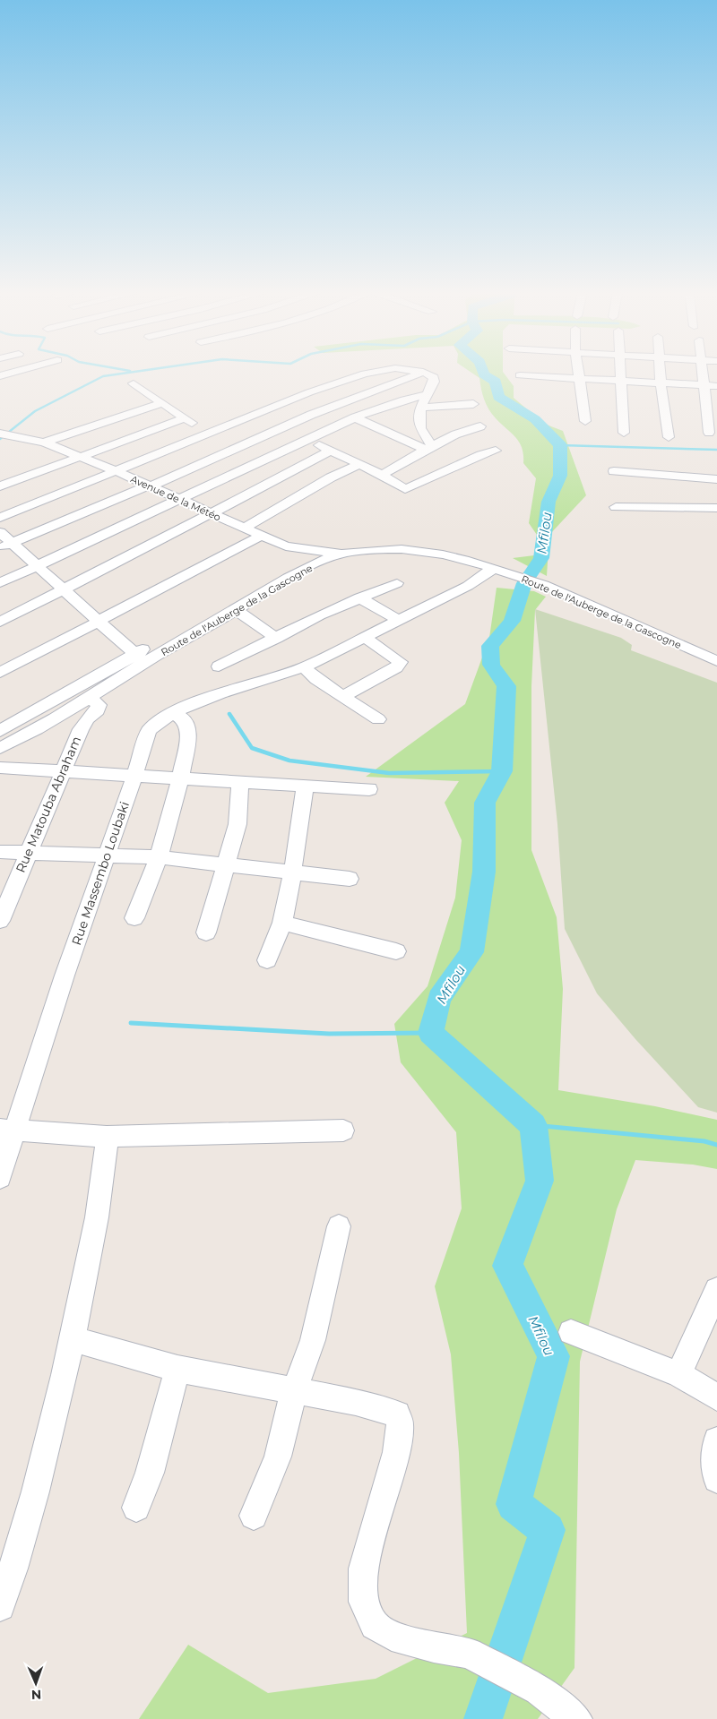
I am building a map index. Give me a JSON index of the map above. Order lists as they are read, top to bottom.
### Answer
{
  "streets": {
    "street": [
      "Avenue de la Météo",
      "Route de l'Auberge de la Gascogne",
      "Rue Matouba Abraham",
      "Rue Massembo Loubaki"
    ]
  },
  "crossings": [
    ["Avenue de la Météo", "Route de l'Auberge de la Gascogne"],
    ["Route de l'Auberge de la Gascogne", "Rue Massembo Loubaki"]
  ],
  "water": ["Mfilou"],
  "north": "bottom"
}
